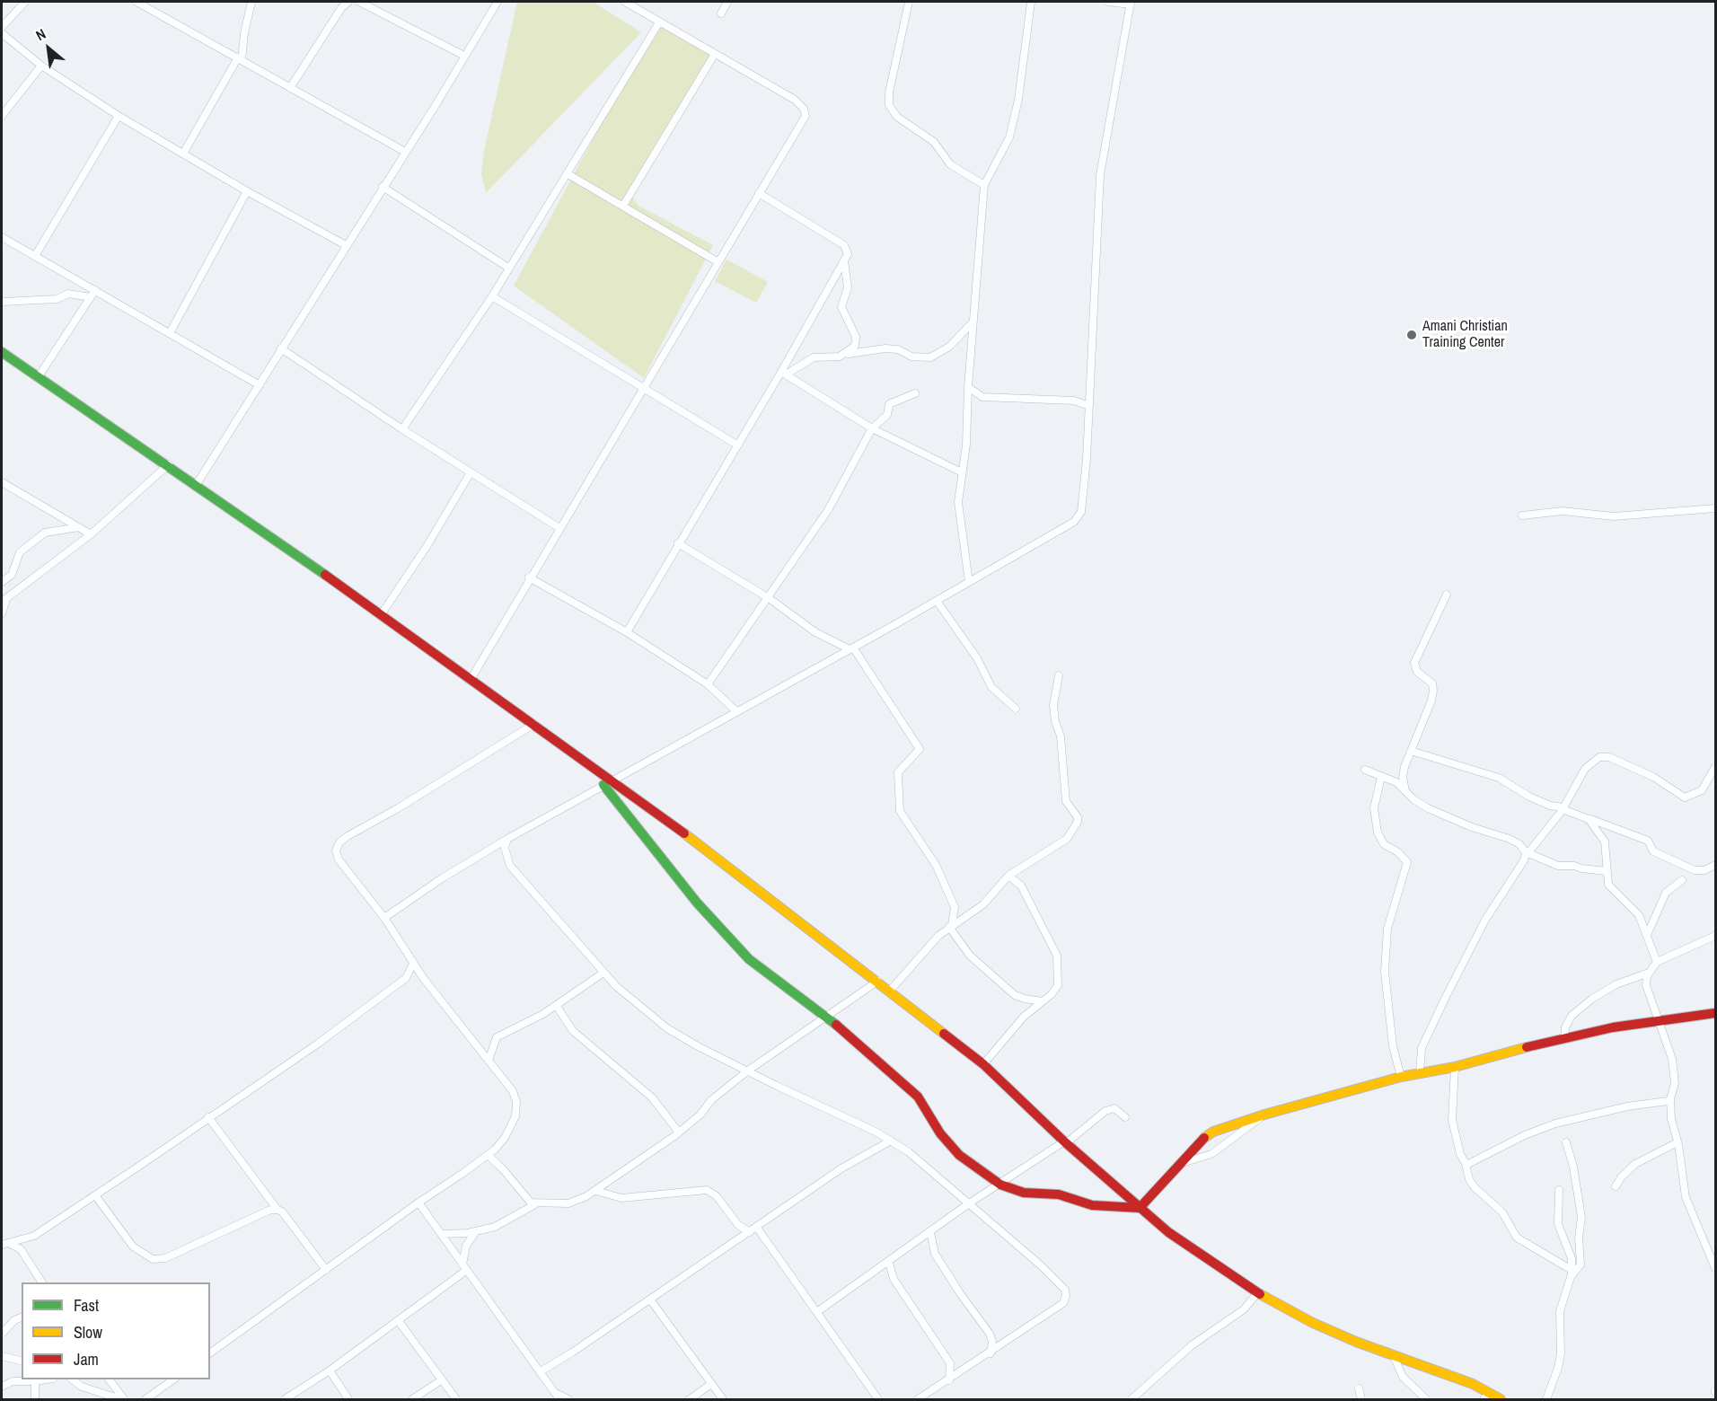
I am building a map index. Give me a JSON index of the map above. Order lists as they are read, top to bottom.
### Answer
{
  "places": ["Amani Christian Training Center"],
  "legend": ["Fast", "Slow", "Jam"],
  "north": "top left"
}
